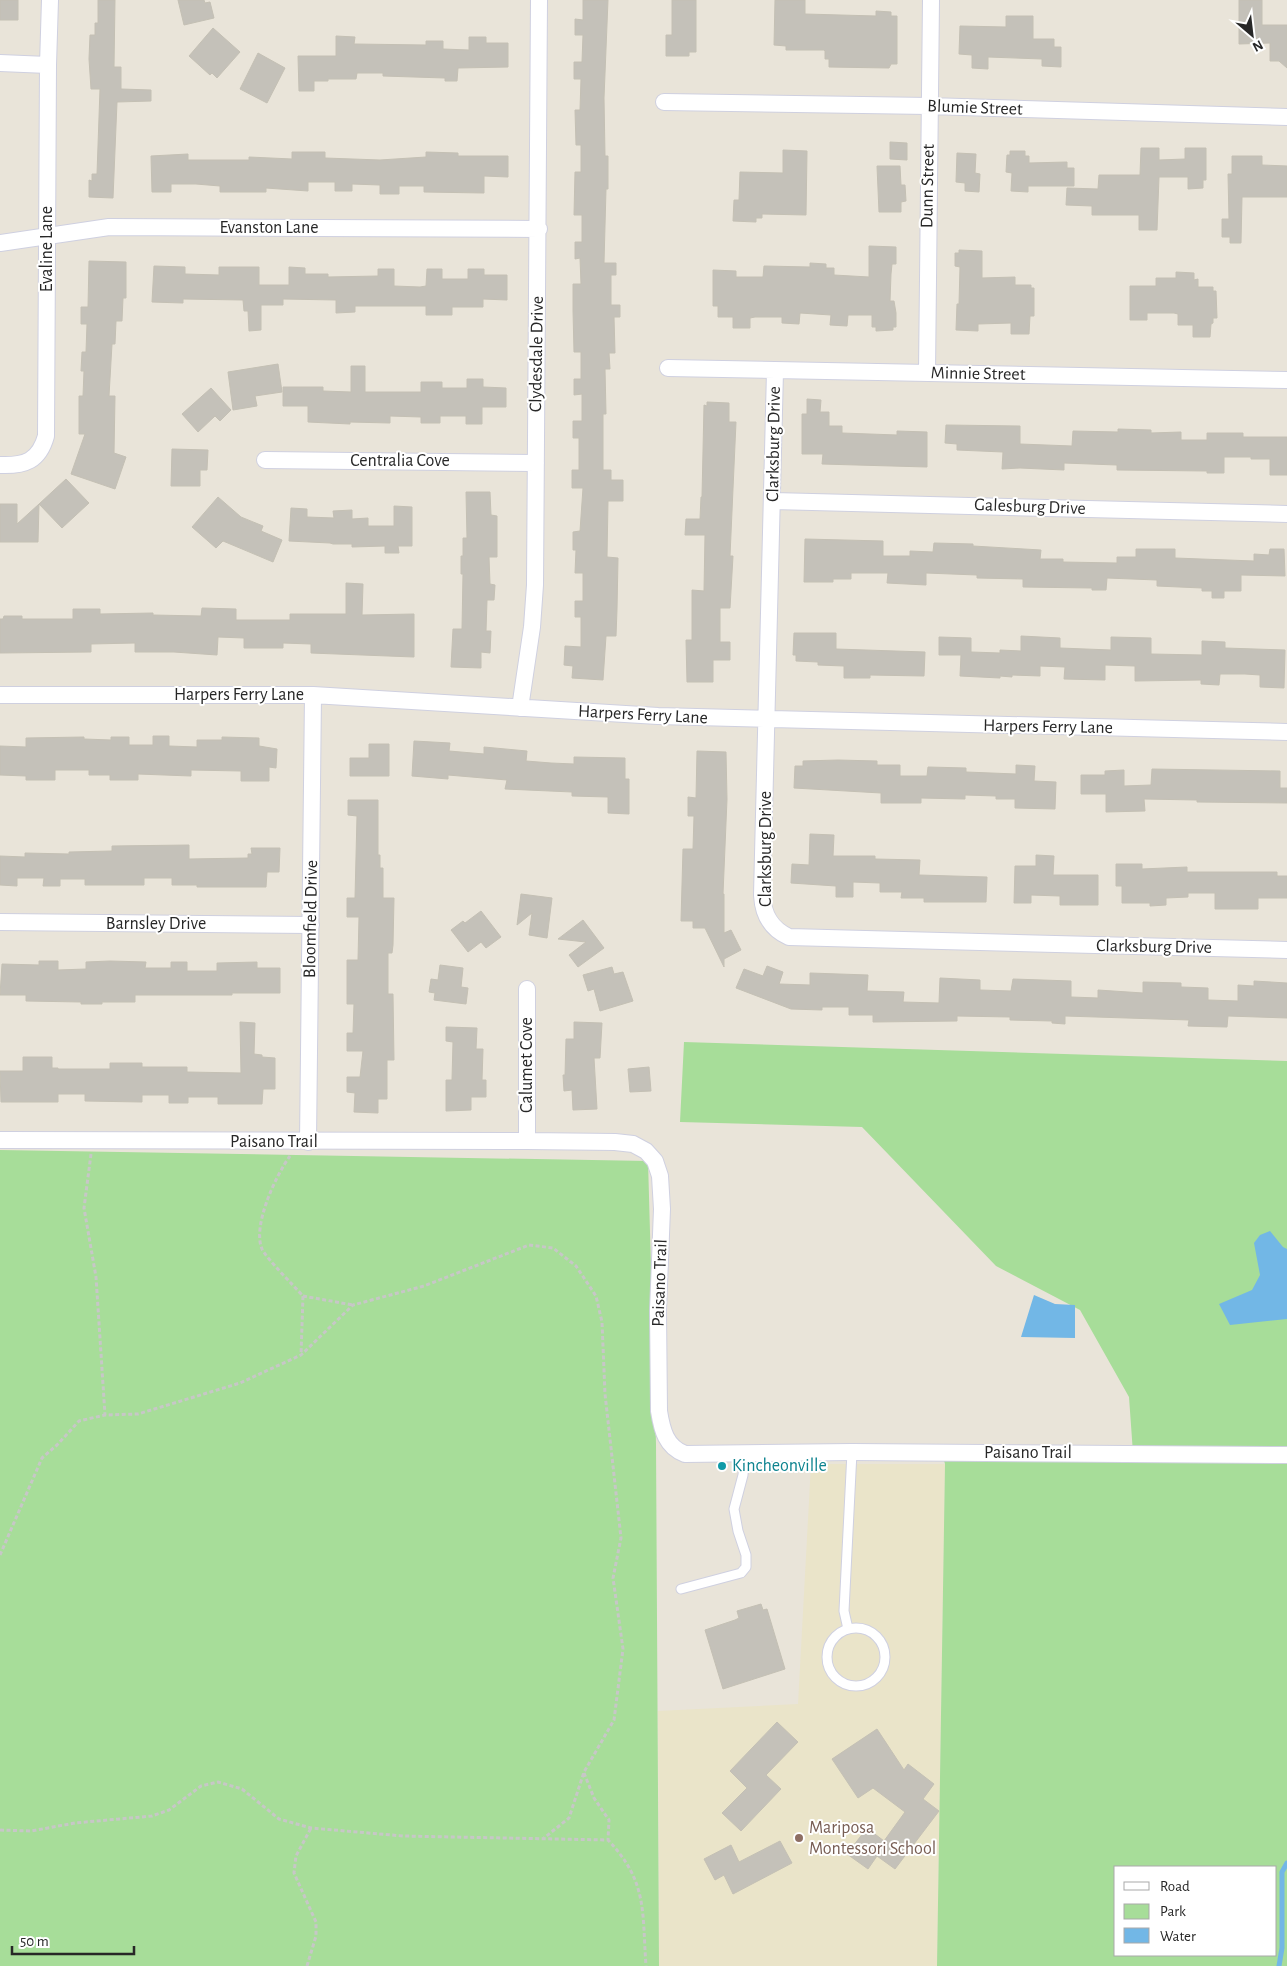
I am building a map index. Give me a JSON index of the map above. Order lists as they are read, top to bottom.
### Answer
{
  "streets": {
    "street": [
      "Blumie Street",
      "Dunn Street",
      "Evanston Lane",
      "Evaline Lane",
      "Clydesdale Drive",
      "Minnie Street",
      "Clarksburg Drive",
      "Centralia Cove",
      "Galesburg Drive",
      "Harpers Ferry Lane",
      "Bloomfield Drive",
      "Barnsley Drive",
      "Calumet Cove",
      "Paisano Trail"
    ]
  },
  "crossings": [
    ["Blumie Street", "Dunn Street"],
    ["Dunn Street", "Minnie Street"],
    ["Evanston Lane", "Evaline Lane"],
    ["Evanston Lane", "Clydesdale Drive"],
    ["Clydesdale Drive", "Centralia Cove"],
    ["Clydesdale Drive", "Harpers Ferry Lane"],
    ["Minnie Street", "Clarksburg Drive"],
    ["Clarksburg Drive", "Galesburg Drive"],
    ["Clarksburg Drive", "Harpers Ferry Lane"],
    ["Harpers Ferry Lane", "Bloomfield Drive"],
    ["Bloomfield Drive", "Barnsley Drive"],
    ["Bloomfield Drive", "Paisano Trail"],
    ["Calumet Cove", "Paisano Trail"]
  ],
  "places": ["Kincheonville", "Mariposa Montessori School"],
  "legend": ["Road", "Park", "Water"],
  "scale_bar": "50 m",
  "north": "bottom right"
}
